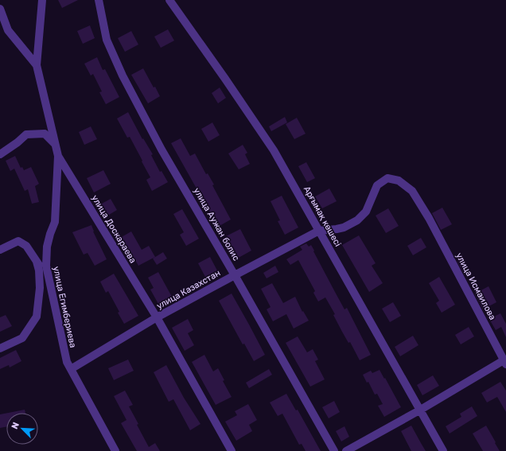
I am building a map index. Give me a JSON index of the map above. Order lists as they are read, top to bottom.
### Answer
{
  "streets": {
    "street": [
      "Арғымақ көшесі",
      "улица Аужан болис",
      "улица Доскараева",
      "улица Исмаилова",
      "улица Казахстан",
      "улица Егимбериева"
    ]
  },
  "crossings": [
    ["Арғымақ көшесі", "улица Исмаилова"],
    ["Арғымақ көшесі", "улица Казахстан"],
    ["улица Аужан болис", "улица Казахстан"],
    ["улица Доскараева", "улица Казахстан"],
    ["улица Доскараева", "улица Егимбериева"],
    ["улица Исмаилова", "улица Казахстан"],
    ["улица Казахстан", "улица Егимбериева"]
  ],
  "north": "top left"
}
